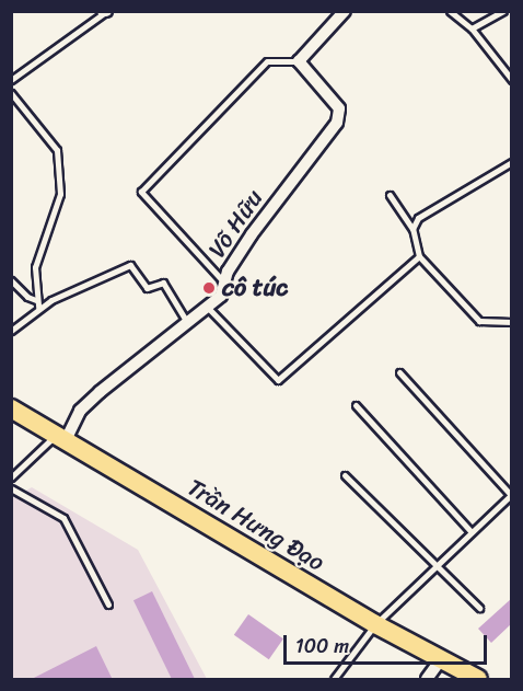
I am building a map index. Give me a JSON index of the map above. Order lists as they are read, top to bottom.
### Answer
{
  "streets": {
    "main road": ["Trần Hưng Đạo"],
    "street": ["Võ Hữu"]
  },
  "crossings": [
    ["Võ Hữu", "Trần Hưng Đạo"]
  ],
  "places": ["cô túc"],
  "scale_bar": "100 m"
}
